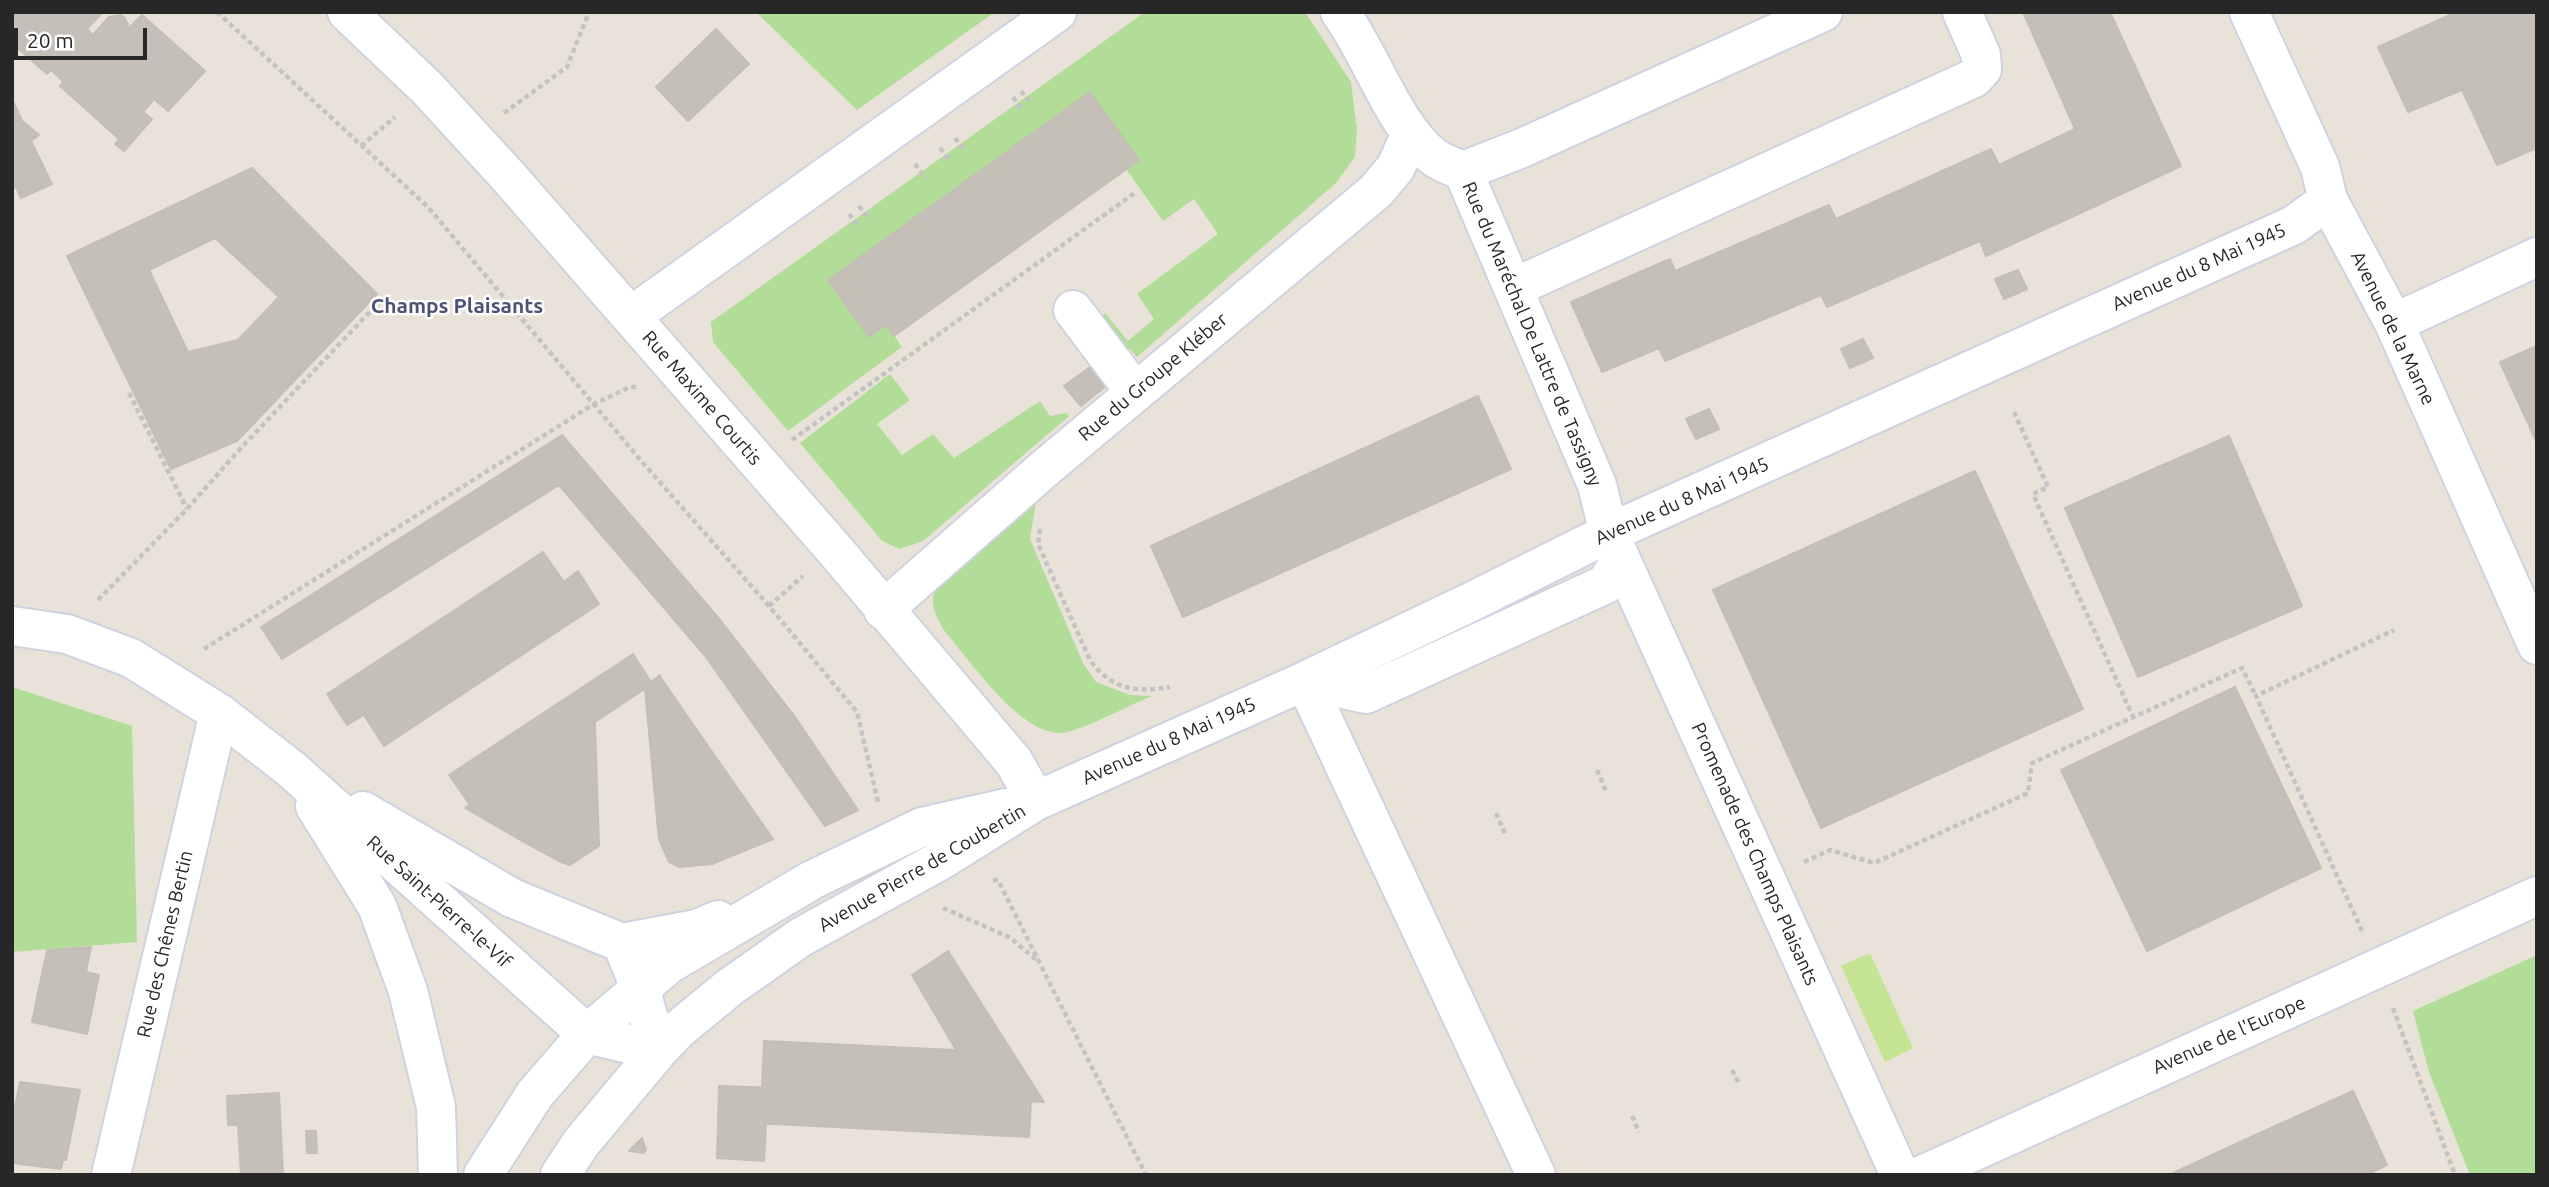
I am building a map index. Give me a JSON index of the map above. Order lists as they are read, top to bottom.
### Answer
{
  "streets": {
    "street": [
      "Avenue du 8 Mai 1945",
      "Avenue de la Marne",
      "Rue du Maréchal De Lattre de Tassigny",
      "Rue du Groupe Kléber",
      "Rue Maxime Courtis",
      "Promenade des Champs Plaisants",
      "Avenue Pierre de Coubertin",
      "Rue Saint-Pierre-le-Vif",
      "Rue des Chênes Bertin",
      "Avenue de l'Europe"
    ]
  },
  "crossings": [
    ["Avenue du 8 Mai 1945", "Avenue de la Marne"],
    ["Avenue du 8 Mai 1945", "Rue du Maréchal De Lattre de Tassigny"],
    ["Avenue du 8 Mai 1945", "Rue Maxime Courtis"],
    ["Avenue du 8 Mai 1945", "Promenade des Champs Plaisants"],
    ["Avenue du 8 Mai 1945", "Avenue Pierre de Coubertin"],
    ["Rue du Maréchal De Lattre de Tassigny", "Rue du Groupe Kléber"],
    ["Rue du Maréchal De Lattre de Tassigny", "Promenade des Champs Plaisants"],
    ["Rue du Groupe Kléber", "Rue Maxime Courtis"],
    ["Rue Maxime Courtis", "Avenue Pierre de Coubertin"],
    ["Avenue Pierre de Coubertin", "Rue Saint-Pierre-le-Vif"],
    ["Rue Saint-Pierre-le-Vif", "Rue des Chênes Bertin"]
  ],
  "districts": ["Champs Plaisants"],
  "scale_bar": "20 m"
}
